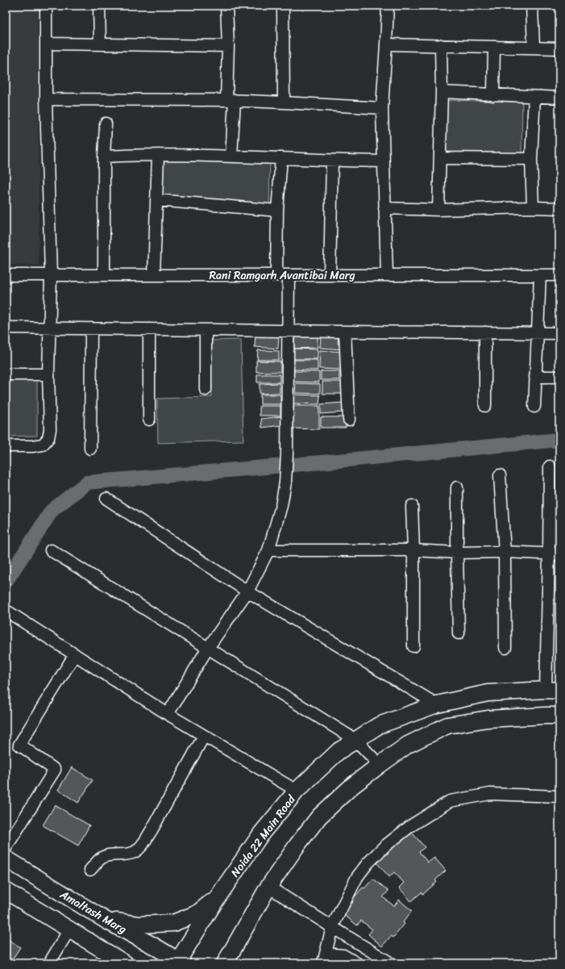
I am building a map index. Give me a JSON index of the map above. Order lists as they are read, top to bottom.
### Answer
{
  "streets": {
    "street": ["Rani Ramgarh Avantibai Marg", "Noida 22 Main Road", "Amaltash Marg"]
  },
  "crossings": [
    ["Noida 22 Main Road", "Amaltash Marg"]
  ]
}
